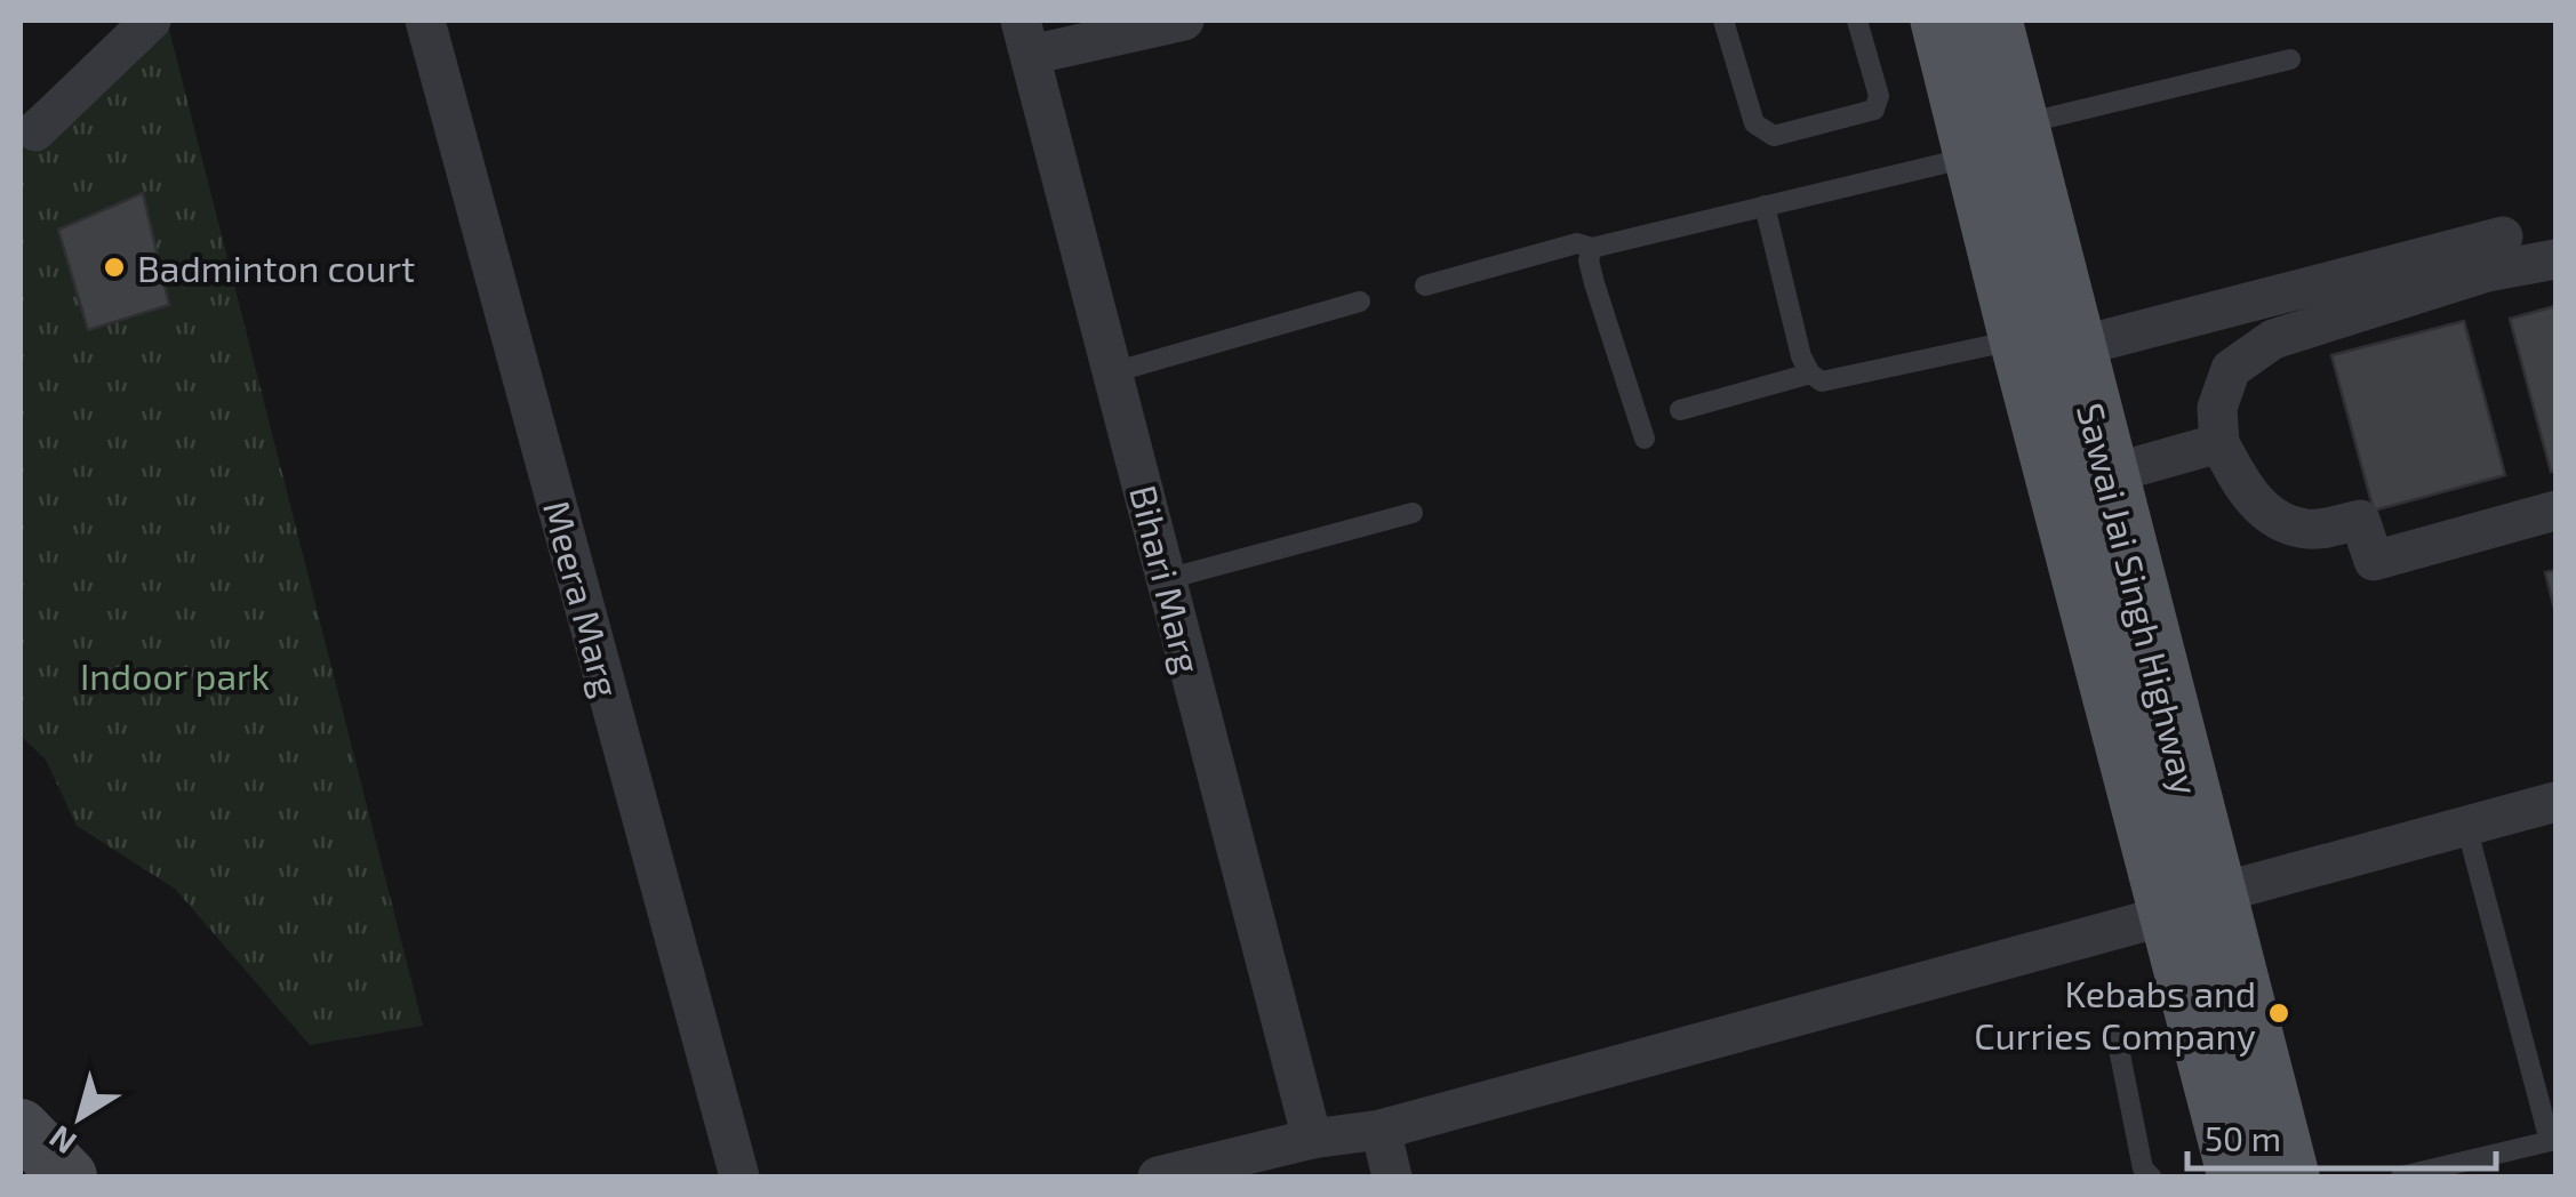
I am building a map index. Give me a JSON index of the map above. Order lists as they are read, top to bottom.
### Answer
{
  "streets": {
    "main road": ["Sawai Jai Singh Highway"],
    "street": ["Bihari Marg", "Meera Marg"]
  },
  "parks": ["Indoor park"],
  "places": ["Badminton court", "Kebabs and Curries Company"],
  "scale_bar": "50 m",
  "north": "bottom left"
}
